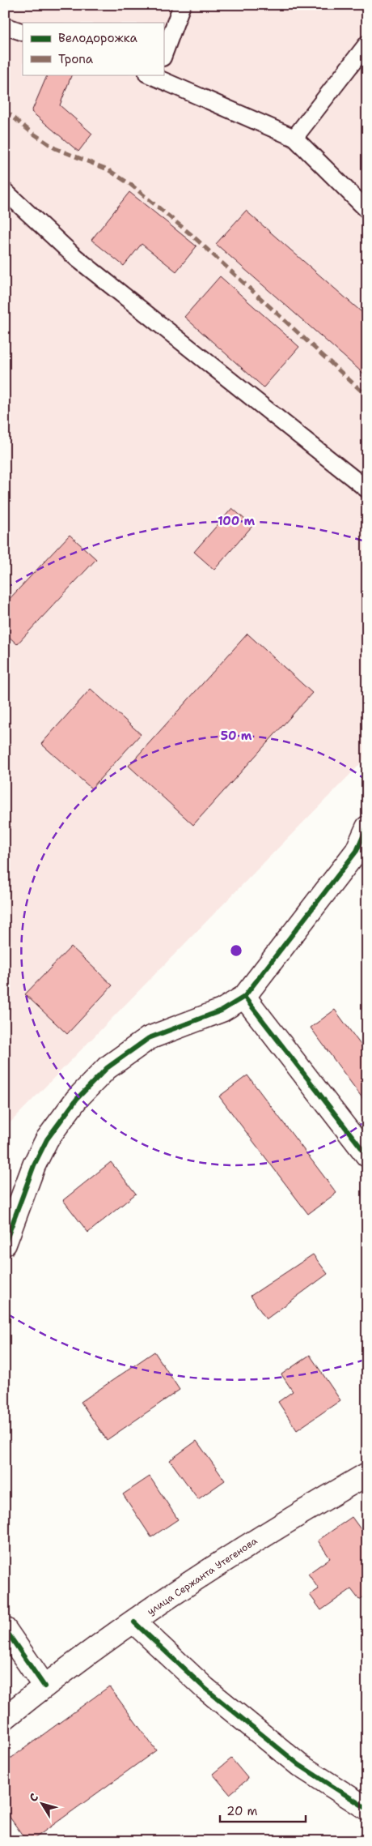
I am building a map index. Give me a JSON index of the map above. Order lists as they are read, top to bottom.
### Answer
{
  "streets": {
    "street": ["улица Сержанта Утегенова"]
  },
  "legend": ["Велодорожка", "Тропа"],
  "scale_bar": "20 m",
  "north": "top left",
  "rings": ["100 m", "50 m"]
}
